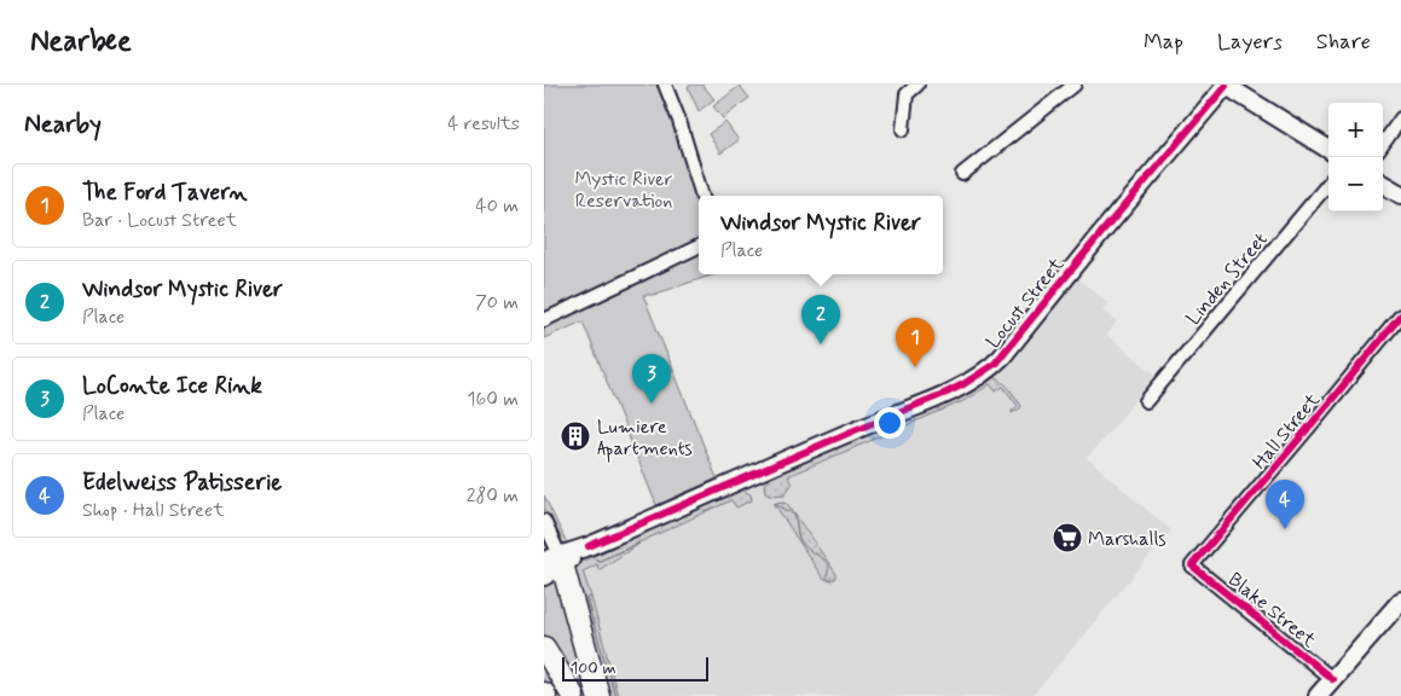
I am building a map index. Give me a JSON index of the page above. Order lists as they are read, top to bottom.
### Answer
{
  "streets": {
    "street": [
      "Linden Street",
      "Locust Street",
      "Hall Street",
      "Blake Street"
    ]
  },
  "crossings": [
    ["Hall Street", "Blake Street"]
  ],
  "parks": ["Mystic River Reservation"],
  "places": {
    "building": ["Lumiere Apartments"],
    "supermarket": ["Marshalls"]
  },
  "scale_bar": "100 m",
  "page": {
    "header": "Nearbee",
    "nav": ["Map", "Layers", "Share"],
    "heading": ["Nearby", "4 results"],
    "map_buttons": ["+", "−"],
    "list": [
      {
        "mark": "1",
        "name": "The Ford Tavern",
        "note": "Bar · Locust Street",
        "value": "40 m"
      },
      {
        "mark": "2",
        "name": "Windsor Mystic River",
        "note": "Place",
        "value": "70 m"
      },
      {
        "mark": "3",
        "name": "LoConte Ice Rink",
        "note": "Place",
        "value": "160 m"
      },
      {
        "mark": "4",
        "name": "Edelweiss Patisserie",
        "note": "Shop · Hall Street",
        "value": "280 m"
      }
    ],
    "popup": ["Windsor Mystic River", "Place"],
    "pins": [
      "2",
      "1",
      "3",
      "4"
    ],
    "scale": "100 m"
  }
}
